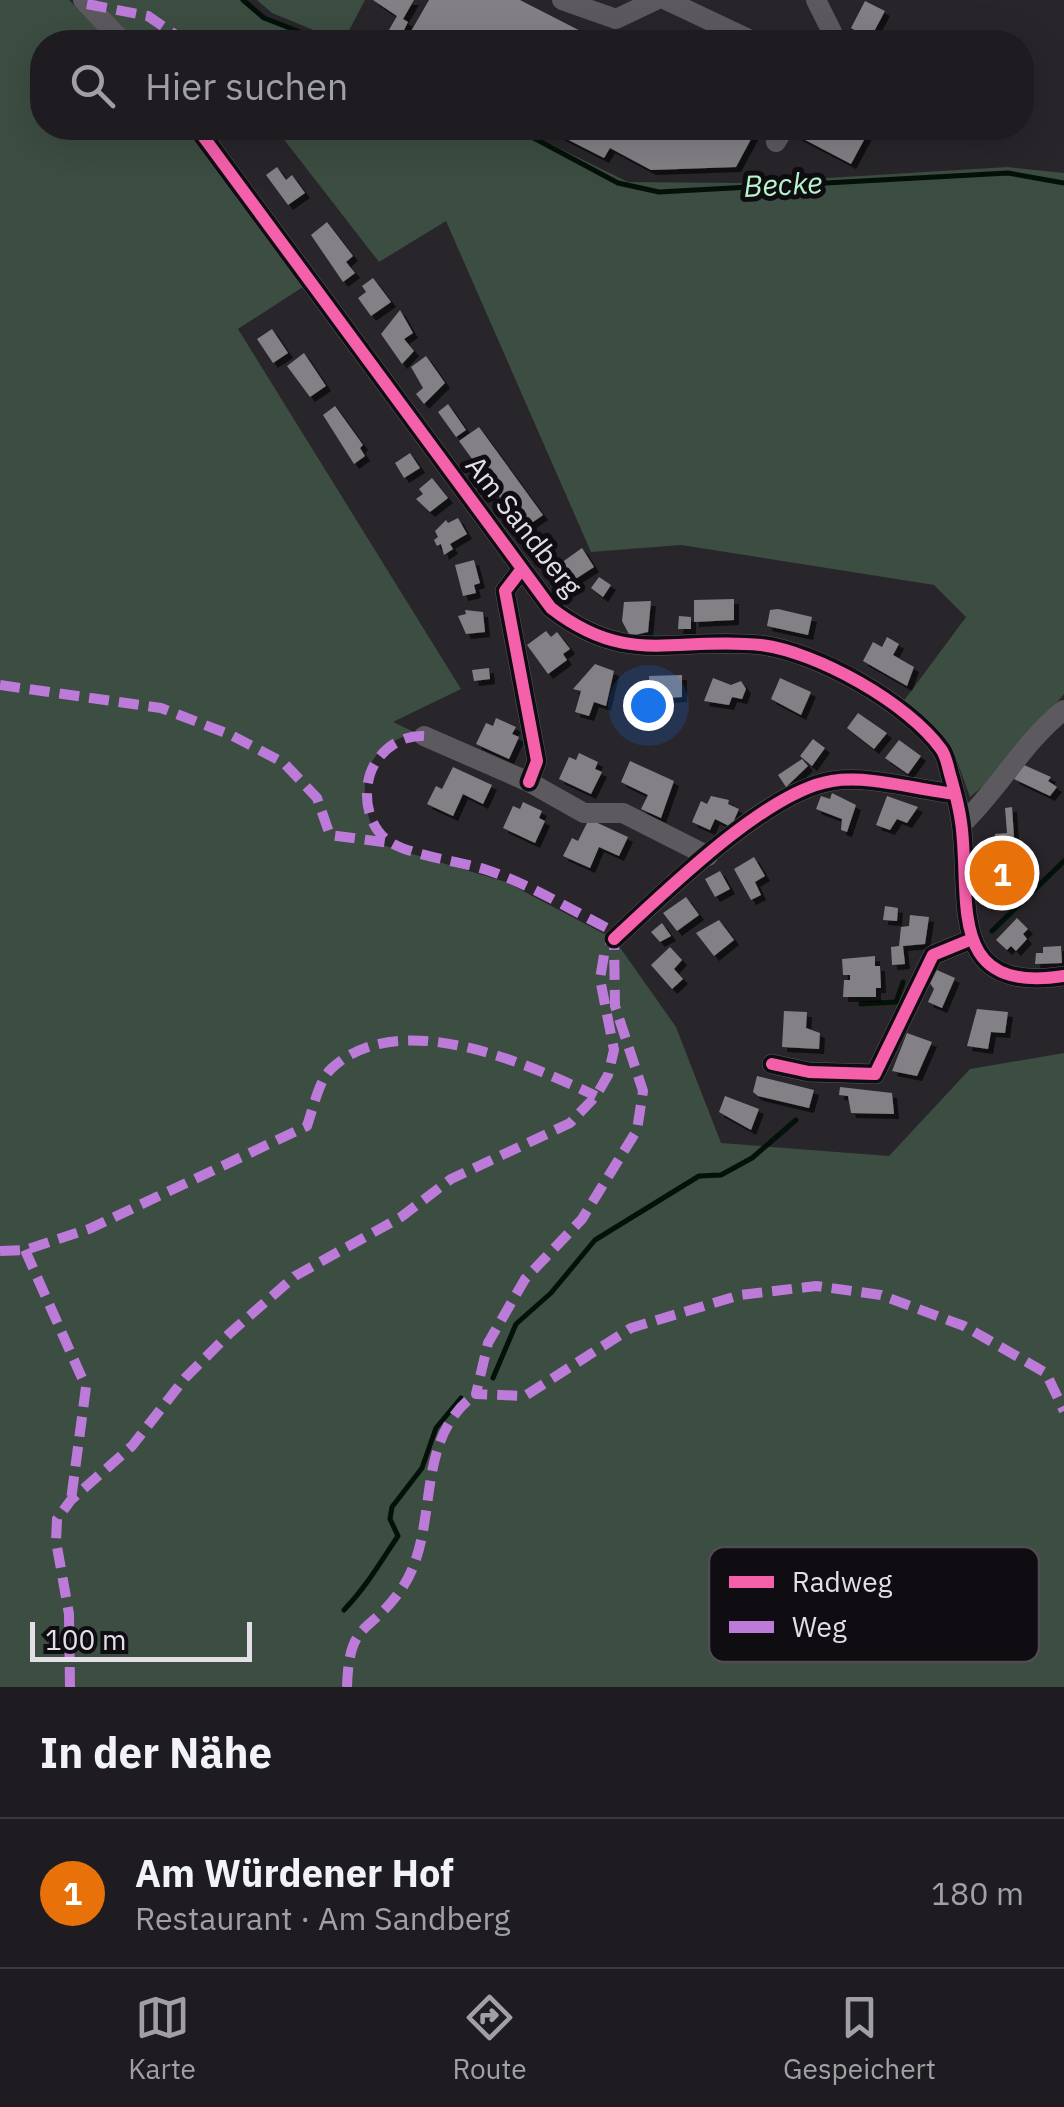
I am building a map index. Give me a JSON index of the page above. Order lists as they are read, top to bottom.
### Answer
{
  "streets": {
    "street": ["Am Sandberg"]
  },
  "water": ["Becke"],
  "legend": ["Radweg", "Weg"],
  "scale_bar": "100 m",
  "page": {
    "search": "Hier suchen",
    "pins": "1",
    "scale": "100 m",
    "heading": "In der Nähe",
    "list": [
      {
        "mark": "1",
        "name": "Am Würdener Hof",
        "note": "Restaurant · Am Sandberg",
        "value": "180 m"
      }
    ],
    "nav": ["Karte", "Route", "Gespeichert"]
  }
}
